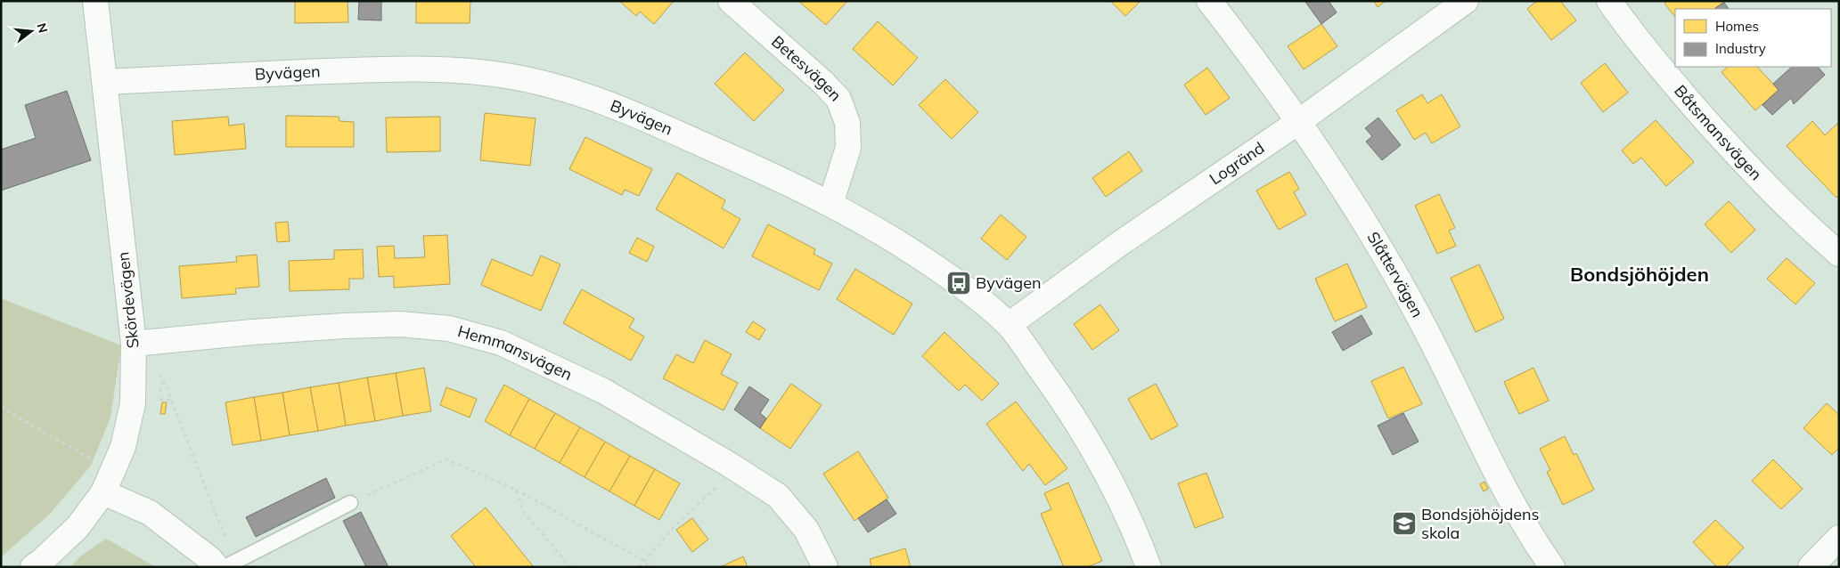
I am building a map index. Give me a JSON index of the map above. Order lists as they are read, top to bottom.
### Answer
{
  "streets": {
    "street": [
      "Betesvägen",
      "Byvägen",
      "Båtsmansvägen",
      "Logränd",
      "Slåttervägen",
      "Skördevägen",
      "Hemmansvägen"
    ]
  },
  "crossings": [
    ["Betesvägen", "Byvägen"],
    ["Byvägen", "Logränd"],
    ["Byvägen", "Skördevägen"],
    ["Logränd", "Slåttervägen"],
    ["Skördevägen", "Hemmansvägen"]
  ],
  "districts": ["Bondsjöhöjden"],
  "places": {
    "bus stop": ["Byvägen"],
    "school or university": ["Bondsjöhöjdens skola"]
  },
  "legend": ["Homes", "Industry"],
  "north": "right"
}
